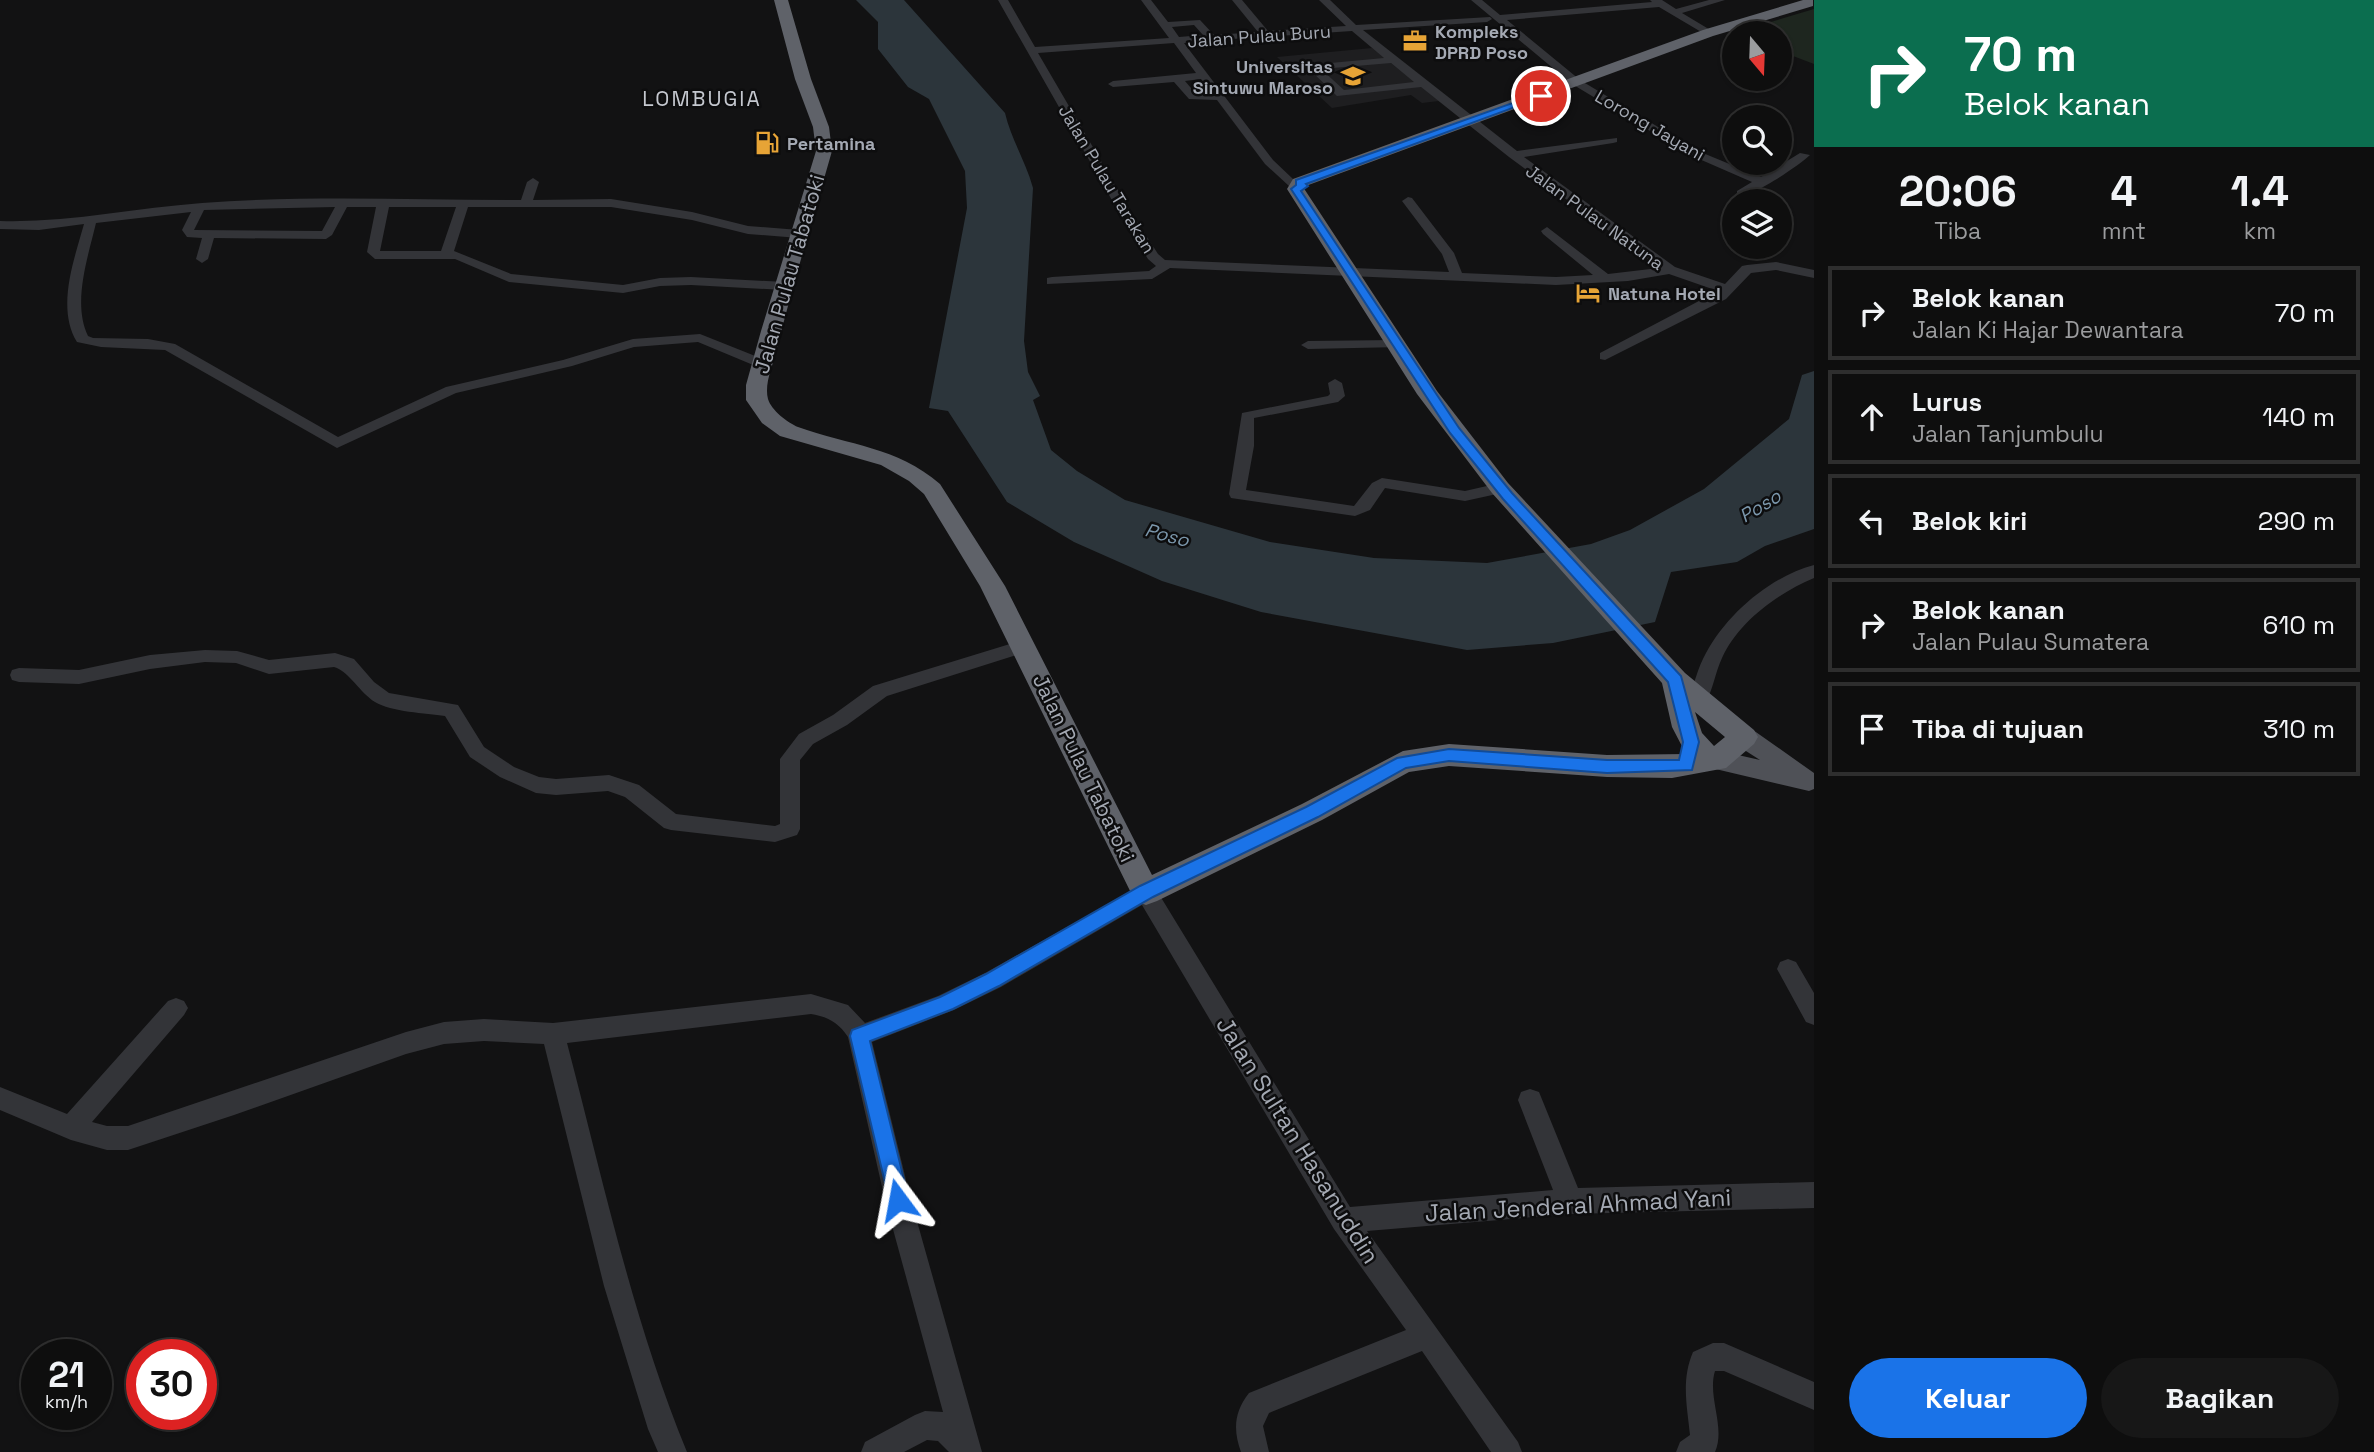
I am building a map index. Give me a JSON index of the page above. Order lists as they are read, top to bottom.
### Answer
{
  "streets": {
    "highway": ["Jalan Pulau Tabatoki"],
    "street": [
      "Jalan Pulau Buru",
      "Lorong Jayani",
      "Jalan Pulau Tarakan",
      "Jalan Pulau Natuna",
      "Jalan Sultan Hasanuddin",
      "Jalan Jenderal Ahmad Yani"
    ]
  },
  "crossings": [
    ["Jalan Pulau Buru", "Jalan Pulau Tarakan"],
    ["Jalan Pulau Buru", "Jalan Pulau Natuna"],
    ["Jalan Pulau Tarakan", "Jalan Pulau Natuna"],
    ["Jalan Pulau Tabatoki", "Jalan Sultan Hasanuddin"],
    ["Jalan Sultan Hasanuddin", "Jalan Jenderal Ahmad Yani"]
  ],
  "districts": ["LOMBUGIA"],
  "water": ["Poso"],
  "places": {
    "office": ["Kompleks DPRD Poso"],
    "school or university": ["Universitas Sintuwu Maroso"],
    "fuel station": ["Pertamina"],
    "hotel": ["Natuna Hotel"]
  },
  "north": "bottom",
  "page": {
    "turn": ["70 m", "Belok kanan"],
    "eta": [
      "20:06",
      "Tiba",
      "4",
      "mnt",
      "1.4",
      "km"
    ],
    "list": [
      {
        "name": "Belok kanan",
        "note": "Jalan Ki Hajar Dewantara",
        "value": "70 m"
      },
      {
        "name": "Lurus",
        "note": "Jalan Tanjumbulu",
        "value": "140 m"
      },
      {
        "name": "Belok kiri",
        "value": "290 m"
      },
      {
        "name": "Belok kanan",
        "note": "Jalan Pulau Sumatera",
        "value": "610 m"
      },
      {
        "name": "Tiba di tujuan",
        "value": "310 m"
      }
    ],
    "speed": "21 km/h",
    "limit": "30",
    "buttons": ["Keluar", "Bagikan"]
  }
}
